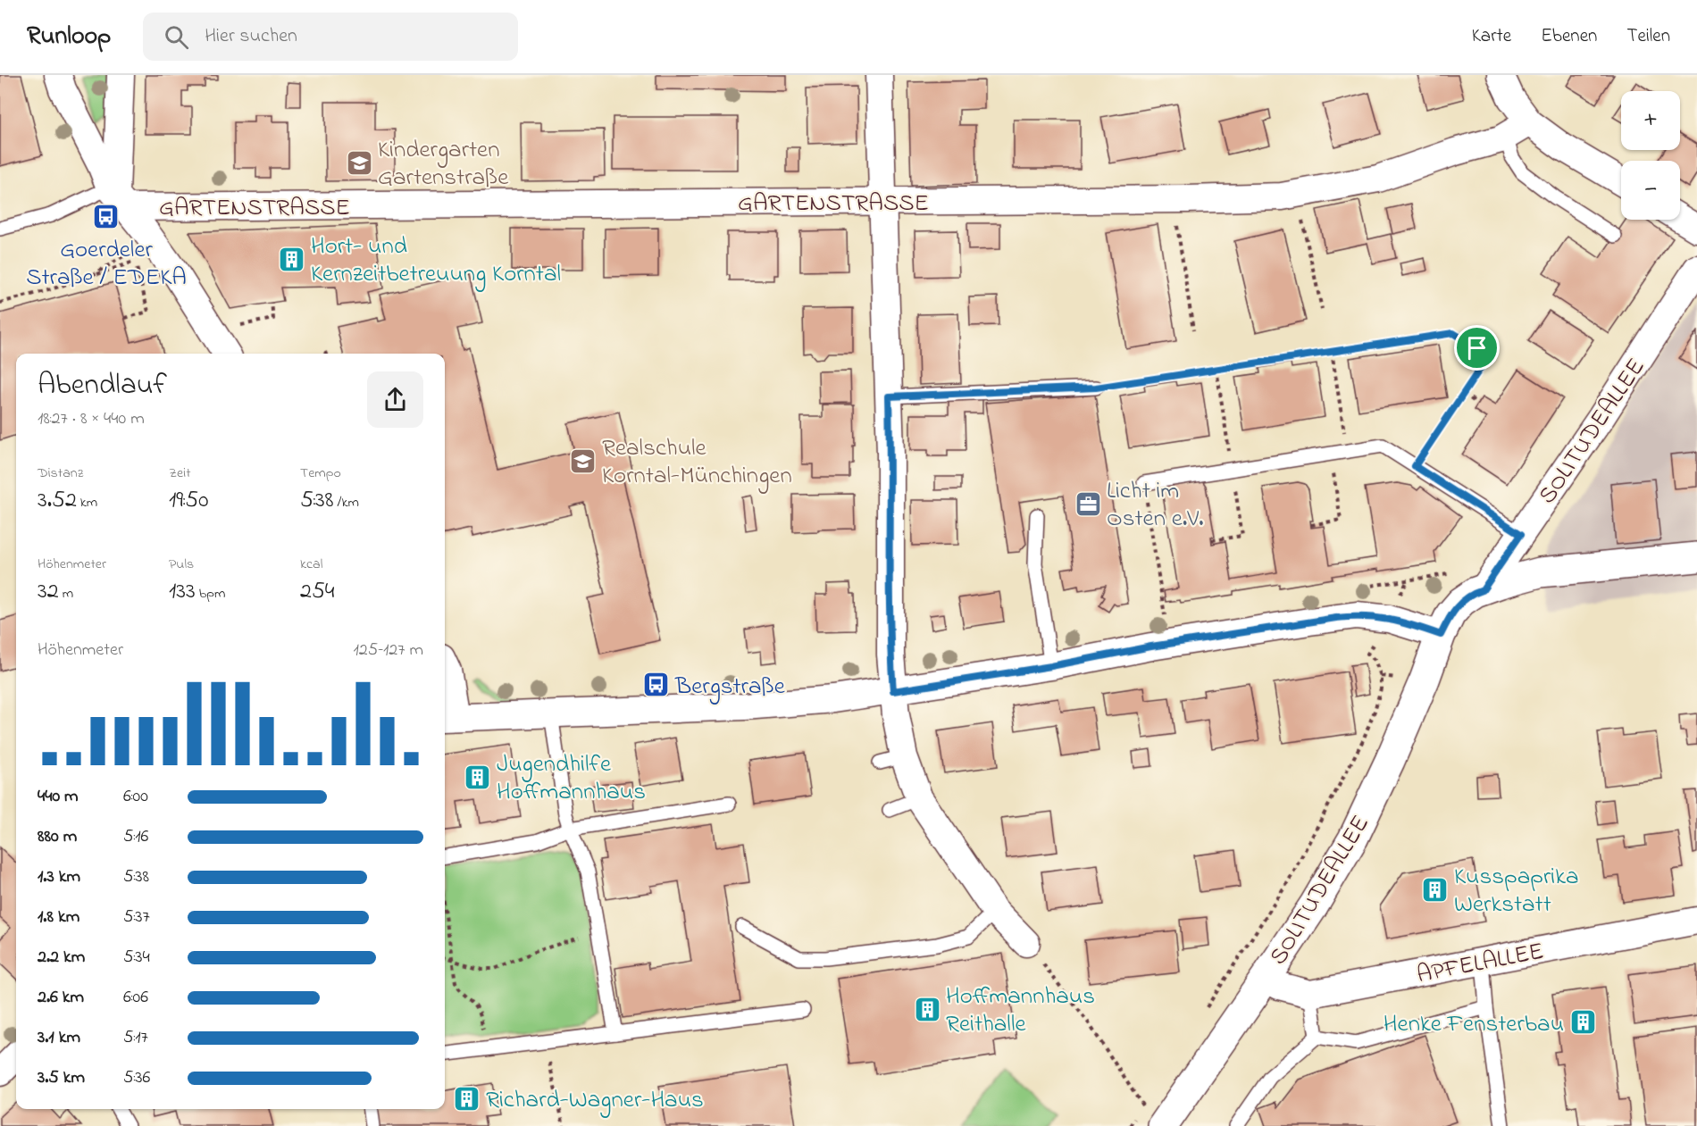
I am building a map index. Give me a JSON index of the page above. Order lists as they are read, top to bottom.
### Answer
{
  "streets": {
    "main road": ["SOLITUDEALLEE"],
    "street": ["GARTENSTRASSE", "APFELALLEE"]
  },
  "crossings": [
    ["SOLITUDEALLEE", "APFELALLEE"]
  ],
  "places": {
    "school or university": ["Kindergarten Gartenstraße", "Realschule Korntal-Münchingen"],
    "bus stop": ["Goerdeler Straße / EDEKA", "Bergstraße"],
    "building": [
      "Hort- und Kernzeitbetreuung Korntal",
      "Jugendhilfe Hoffmannhaus",
      "Kusspaprika Werkstatt",
      "Hoffmannhaus Reithalle",
      "Henke Fensterbau",
      "Richard-Wagner-Haus"
    ],
    "office": ["Licht im Osten e.V."]
  },
  "page": {
    "header": "Runloop",
    "search": "Hier suchen",
    "nav": ["Karte", "Ebenen", "Teilen"],
    "map_buttons": ["+", "−"],
    "heading": ["Abendlauf", "18:27 · 8 × 440 m"],
    "stats": [
      ["Distanz", "3.52 km"],
      ["Zeit", "19:50"],
      ["Tempo", "5:38 /km"],
      ["Höhenmeter", "32 m"],
      ["Puls", "133 bpm"],
      ["kcal", "254"]
    ],
    "chart": ["Höhenmeter", "125–127 m"],
    "list": [
      {
        "name": "440 m",
        "note": "6:00"
      },
      {
        "name": "880 m",
        "note": "5:16"
      },
      {
        "name": "1.3 km",
        "note": "5:38"
      },
      {
        "name": "1.8 km",
        "note": "5:37"
      },
      {
        "name": "2.2 km",
        "note": "5:34"
      },
      {
        "name": "2.6 km",
        "note": "6:06"
      },
      {
        "name": "3.1 km",
        "note": "5:17"
      },
      {
        "name": "3.5 km",
        "note": "5:36"
      }
    ]
  }
}
